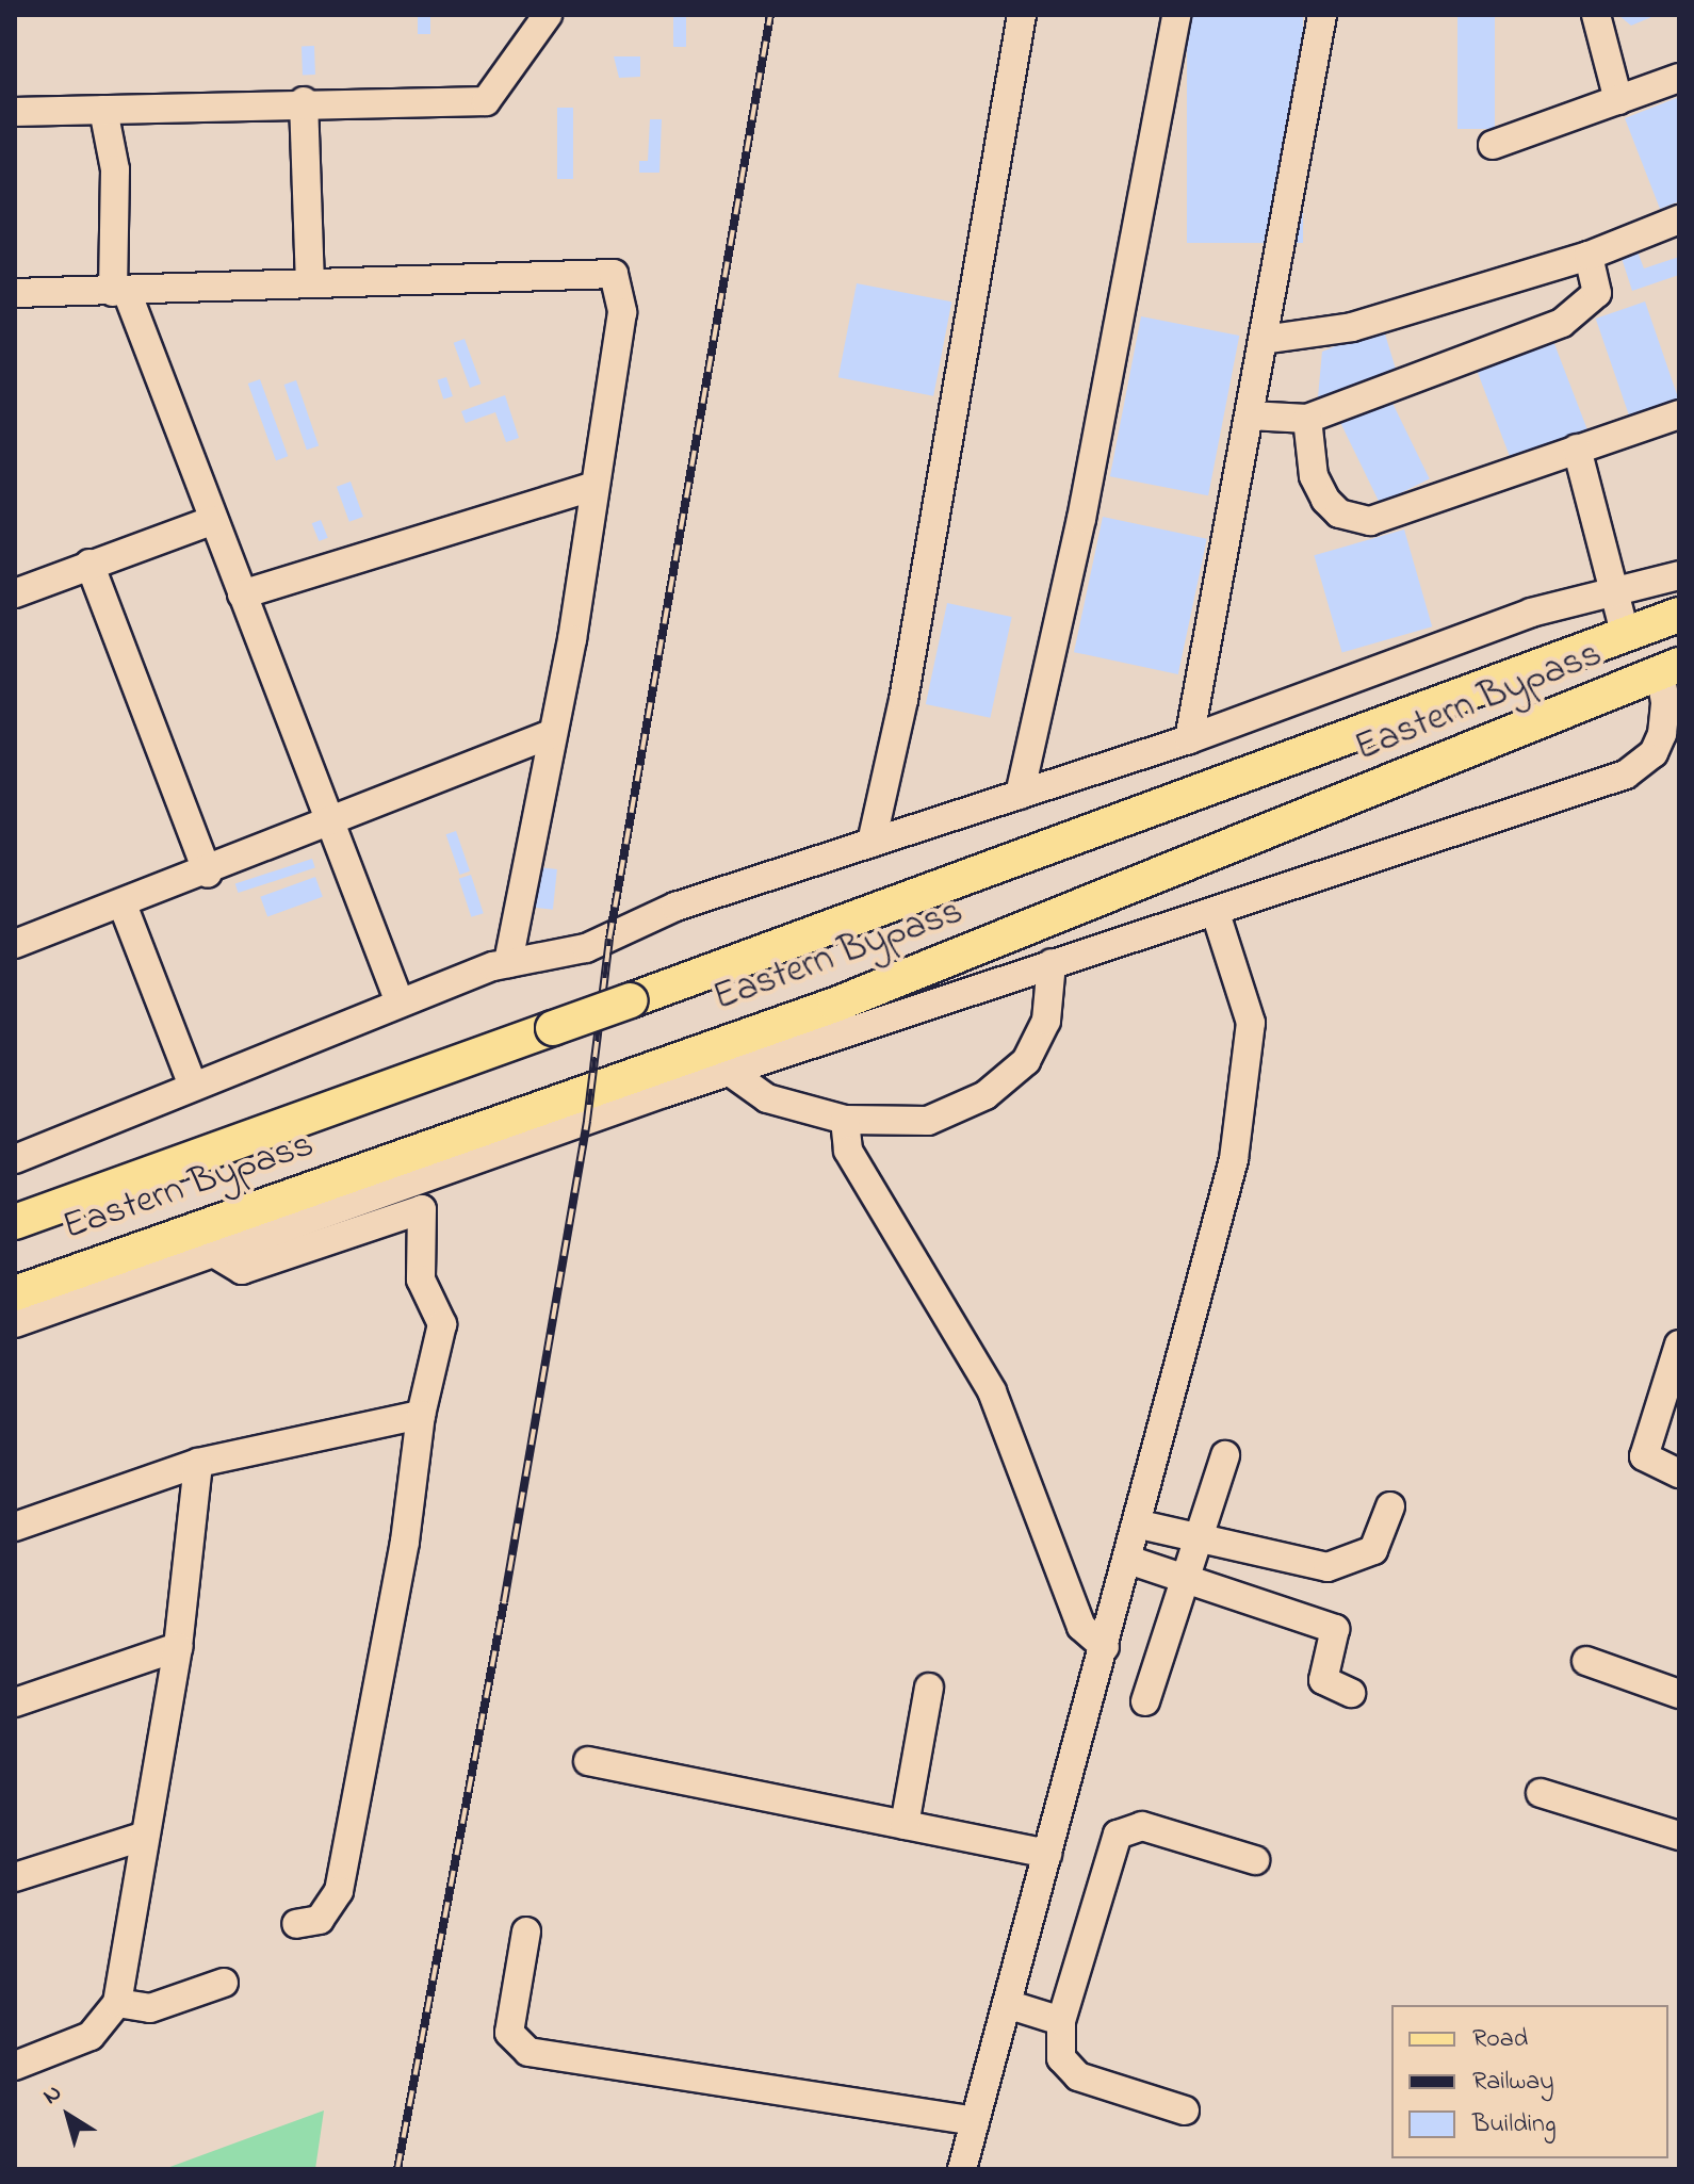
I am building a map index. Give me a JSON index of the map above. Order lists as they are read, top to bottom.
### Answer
{
  "streets": {
    "main road": ["Eastern Bypass"]
  },
  "legend": ["Road", "Railway", "Building"],
  "north": "top left"
}
